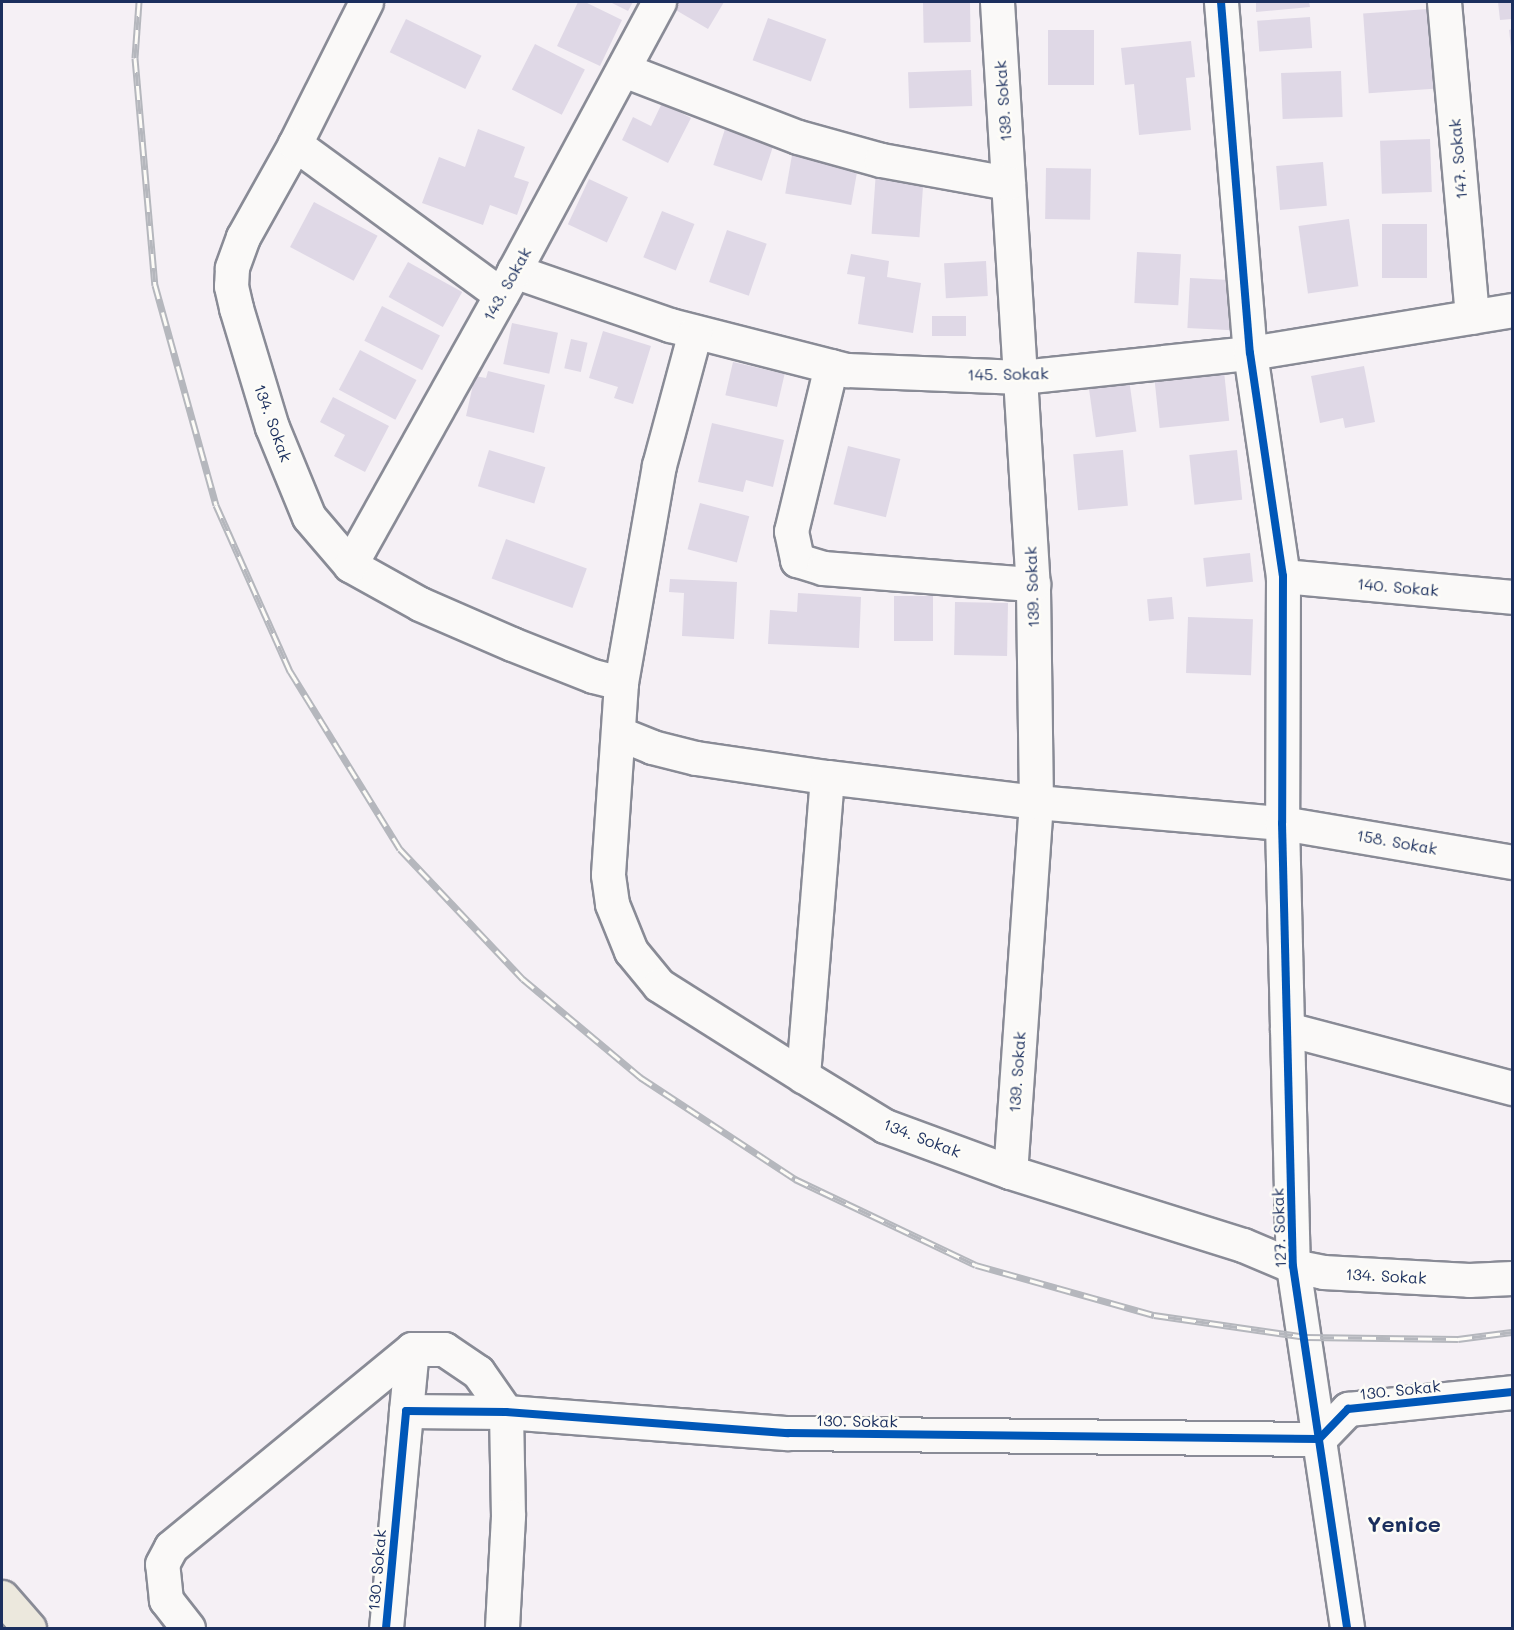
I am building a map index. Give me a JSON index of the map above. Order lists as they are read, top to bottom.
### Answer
{
  "streets": {
    "street": [
      "139. Sokak",
      "147. Sokak",
      "143. Sokak",
      "145. Sokak",
      "134. Sokak",
      "140. Sokak",
      "158. Sokak",
      "127. Sokak",
      "130. Sokak"
    ]
  },
  "crossings": [
    ["139. Sokak", "145. Sokak"],
    ["139. Sokak", "134. Sokak"],
    ["139. Sokak", "158. Sokak"],
    ["147. Sokak", "145. Sokak"],
    ["143. Sokak", "145. Sokak"],
    ["143. Sokak", "134. Sokak"],
    ["145. Sokak", "134. Sokak"],
    ["145. Sokak", "127. Sokak"],
    ["134. Sokak", "127. Sokak"],
    ["140. Sokak", "127. Sokak"],
    ["158. Sokak", "127. Sokak"],
    ["127. Sokak", "130. Sokak"]
  ],
  "districts": ["Yenice"]
}
